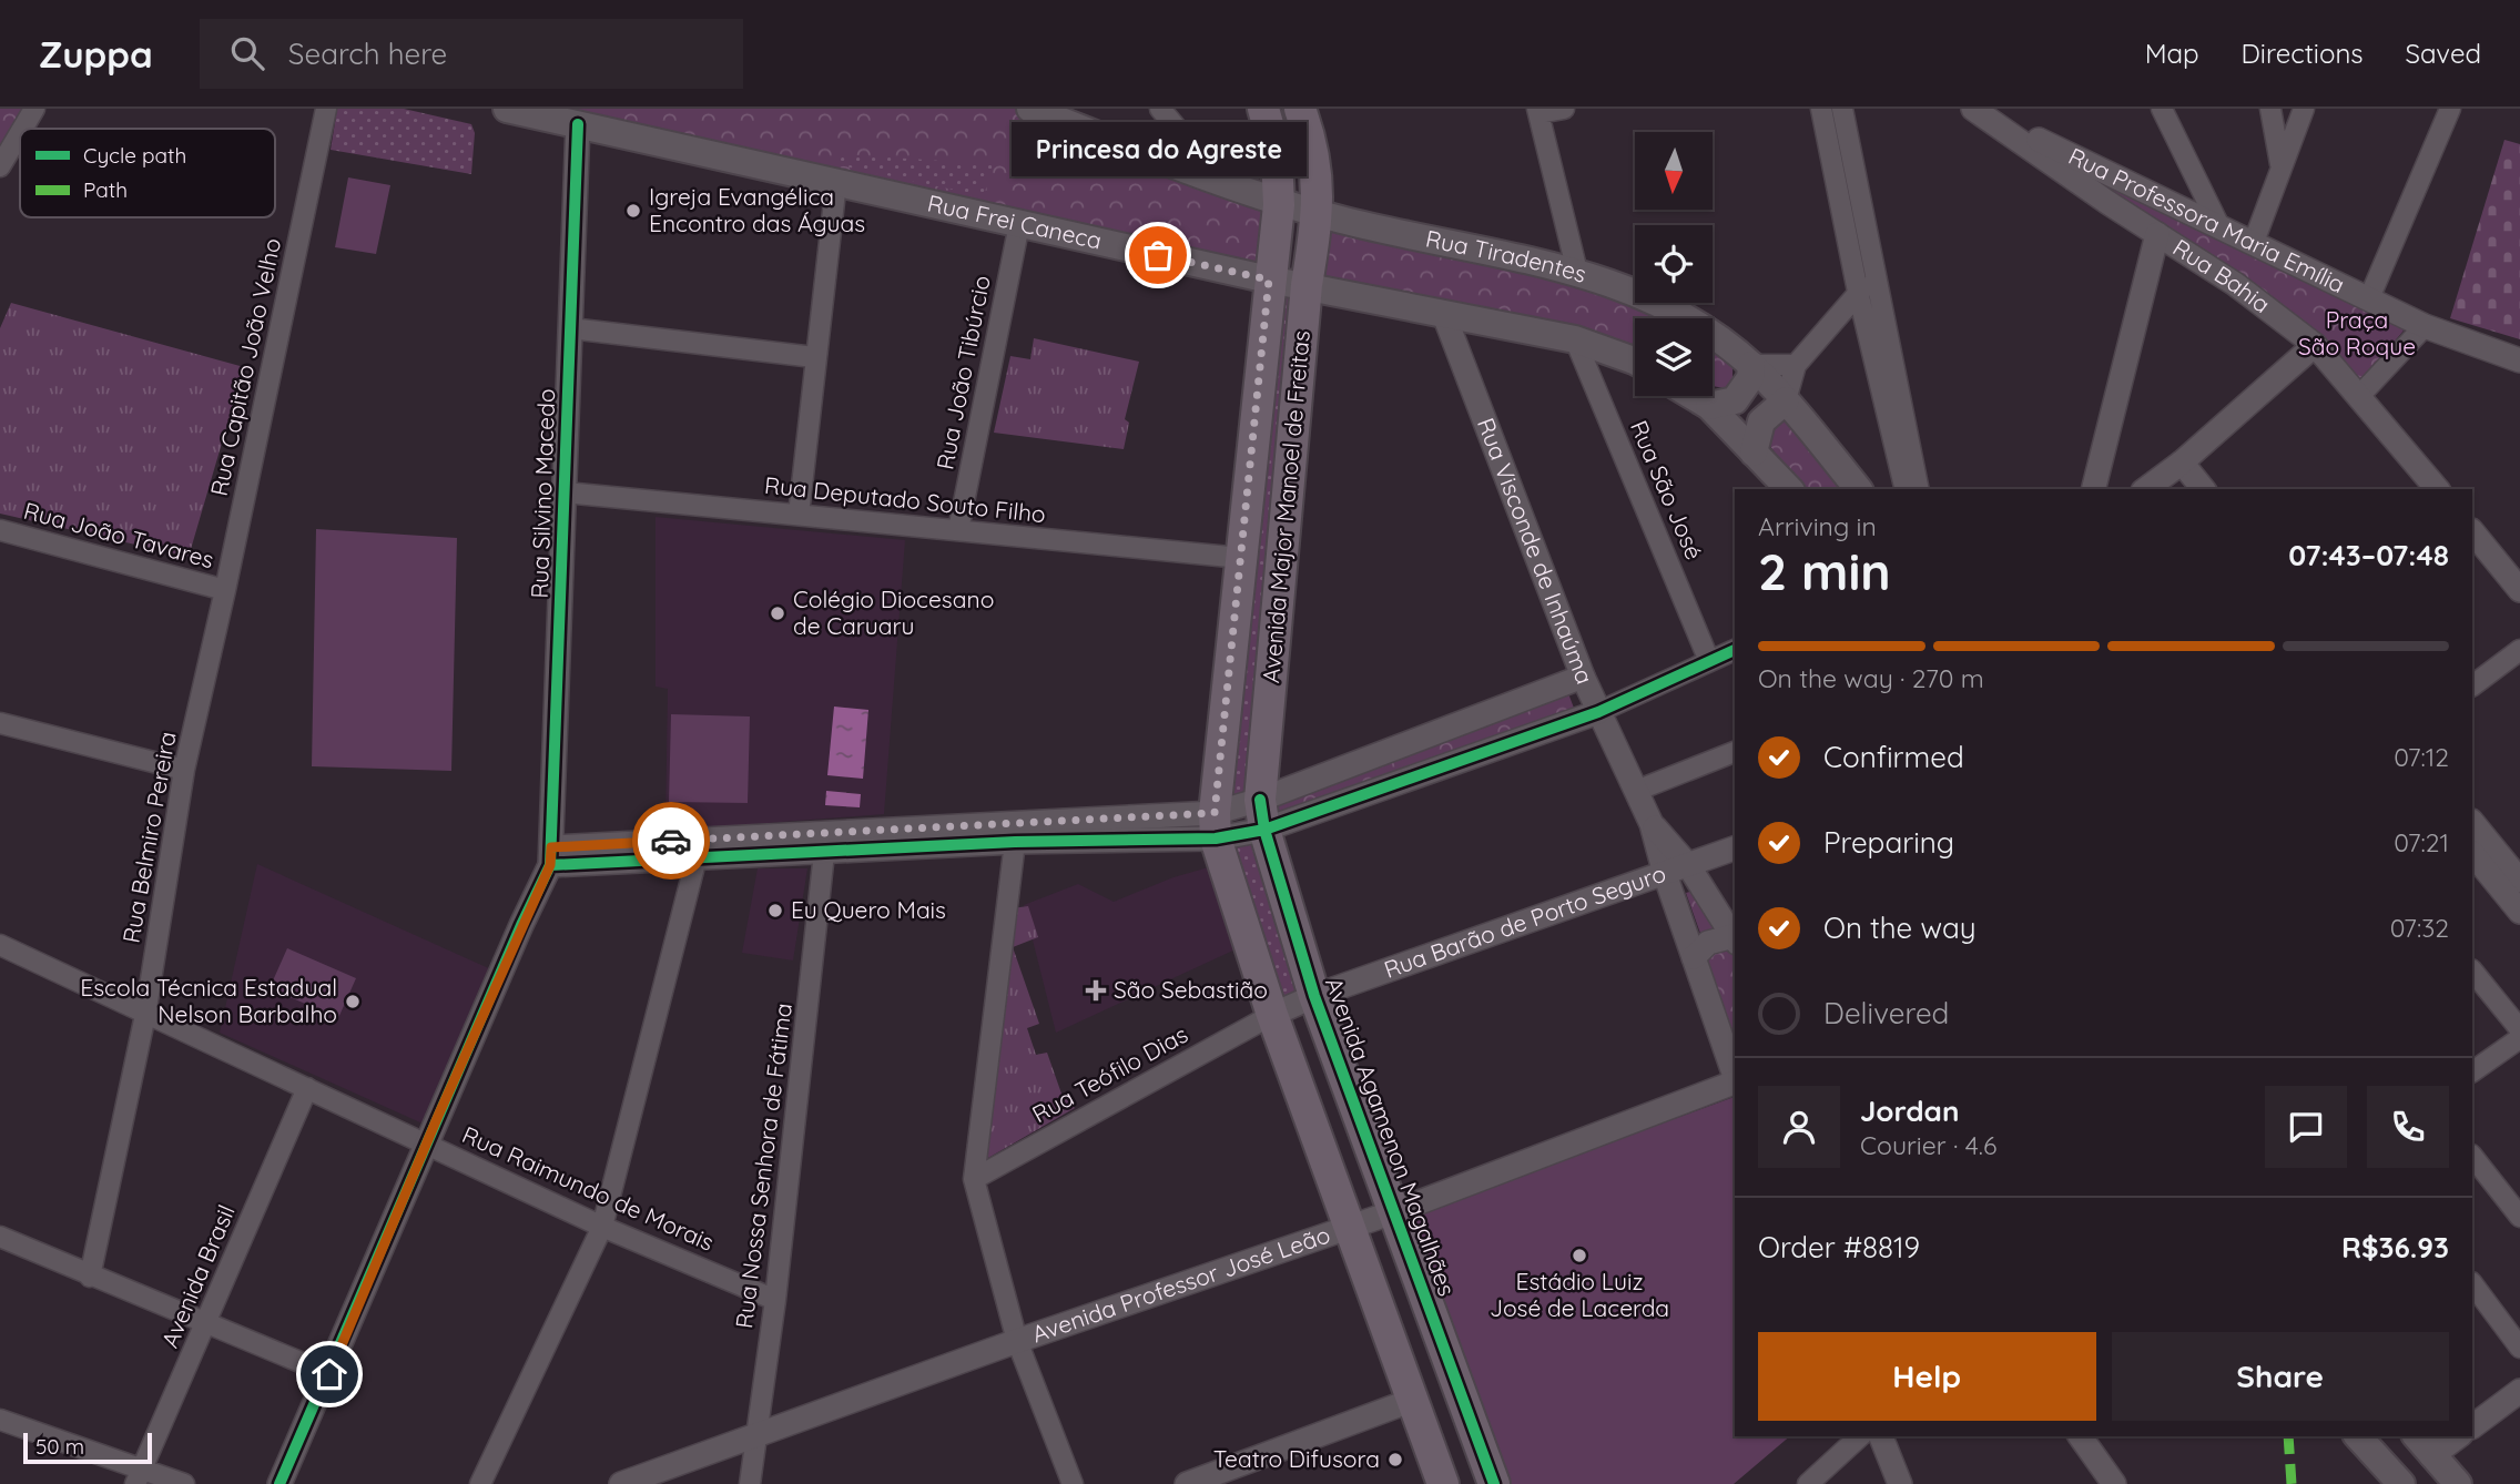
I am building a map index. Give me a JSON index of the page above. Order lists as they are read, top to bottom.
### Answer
{
  "streets": {
    "main road": [
      "Rua Frei Caneca",
      "Rua Tiradentes",
      "Avenida Major Manoel de Freitas",
      "Avenida Agamenon Magalhães"
    ],
    "street": [
      "Rua Professora Maria Emília",
      "Rua Bahia",
      "Rua Capitão João Velho",
      "Rua João Tibúrcio",
      "Rua São José",
      "Rua Silvino Macedo",
      "Rua Deputado Souto Filho",
      "Rua João Tavares",
      "Rua Visconde de Inhaúma",
      "Rua Belmiro Pereira",
      "Rua Barão de Porto Seguro",
      "Rua Teófilo Dias",
      "Rua Nossa Senhora de Fátima",
      "Rua Raimundo de Morais",
      "Avenida Brasil",
      "Avenida Professor José Leão"
    ]
  },
  "crossings": [
    ["Rua Professora Maria Emília", "Rua Bahia"],
    ["Rua Frei Caneca", "Rua João Tibúrcio"],
    ["Rua Frei Caneca", "Rua São José"],
    ["Rua Frei Caneca", "Rua Silvino Macedo"],
    ["Rua Frei Caneca", "Avenida Major Manoel de Freitas"],
    ["Rua Frei Caneca", "Rua Visconde de Inhaúma"],
    ["Rua Tiradentes", "Avenida Major Manoel de Freitas"],
    ["Rua Capitão João Velho", "Rua João Tavares"],
    ["Rua Capitão João Velho", "Rua Belmiro Pereira"],
    ["Rua João Tibúrcio", "Rua Deputado Souto Filho"],
    ["Rua Silvino Macedo", "Rua Deputado Souto Filho"],
    ["Rua Deputado Souto Filho", "Avenida Major Manoel de Freitas"],
    ["Avenida Major Manoel de Freitas", "Avenida Agamenon Magalhães"],
    ["Rua João Tavares", "Rua Belmiro Pereira"],
    ["Rua Visconde de Inhaúma", "Rua Barão de Porto Seguro"],
    ["Rua Belmiro Pereira", "Rua Raimundo de Morais"],
    ["Rua Barão de Porto Seguro", "Rua Teófilo Dias"],
    ["Rua Barão de Porto Seguro", "Avenida Agamenon Magalhães"],
    ["Avenida Agamenon Magalhães", "Avenida Professor José Leão"],
    ["Rua Nossa Senhora de Fátima", "Rua Raimundo de Morais"],
    ["Rua Nossa Senhora de Fátima", "Avenida Professor José Leão"],
    ["Rua Raimundo de Morais", "Avenida Brasil"]
  ],
  "parks": ["Praça São Roque"],
  "places": {
    "other": [
      "Igreja Evangélica Encontro das Águas",
      "Princesa do Agreste",
      "Colégio Diocesano de Caruaru",
      "Eu Quero Mais",
      "Escola Técnica Estadual Nelson Barbalho",
      "Estádio Luiz José de Lacerda",
      "Teatro Difusora"
    ],
    "health": ["São Sebastião"]
  },
  "legend": ["Cycle path", "Path"],
  "scale_bar": "50 m",
  "north": "bottom",
  "page": {
    "header": "Zuppa",
    "search": "Search here",
    "nav": ["Map", "Directions", "Saved"],
    "bubble": "Princesa do Agreste",
    "heading": ["2 min", "Arriving in", "07:43–07:48"],
    "panel": [
      "Jordan",
      "Courier · 4.6",
      "Order #8819",
      "R$36.93"
    ],
    "bar": "On the way · 270 m",
    "list": [
      ["Confirmed", "07:12"],
      ["Preparing", "07:21"],
      ["On the way", "07:32"],
      "Delivered"
    ],
    "buttons": ["Help", "Share"],
    "scale": "50 m"
  }
}
